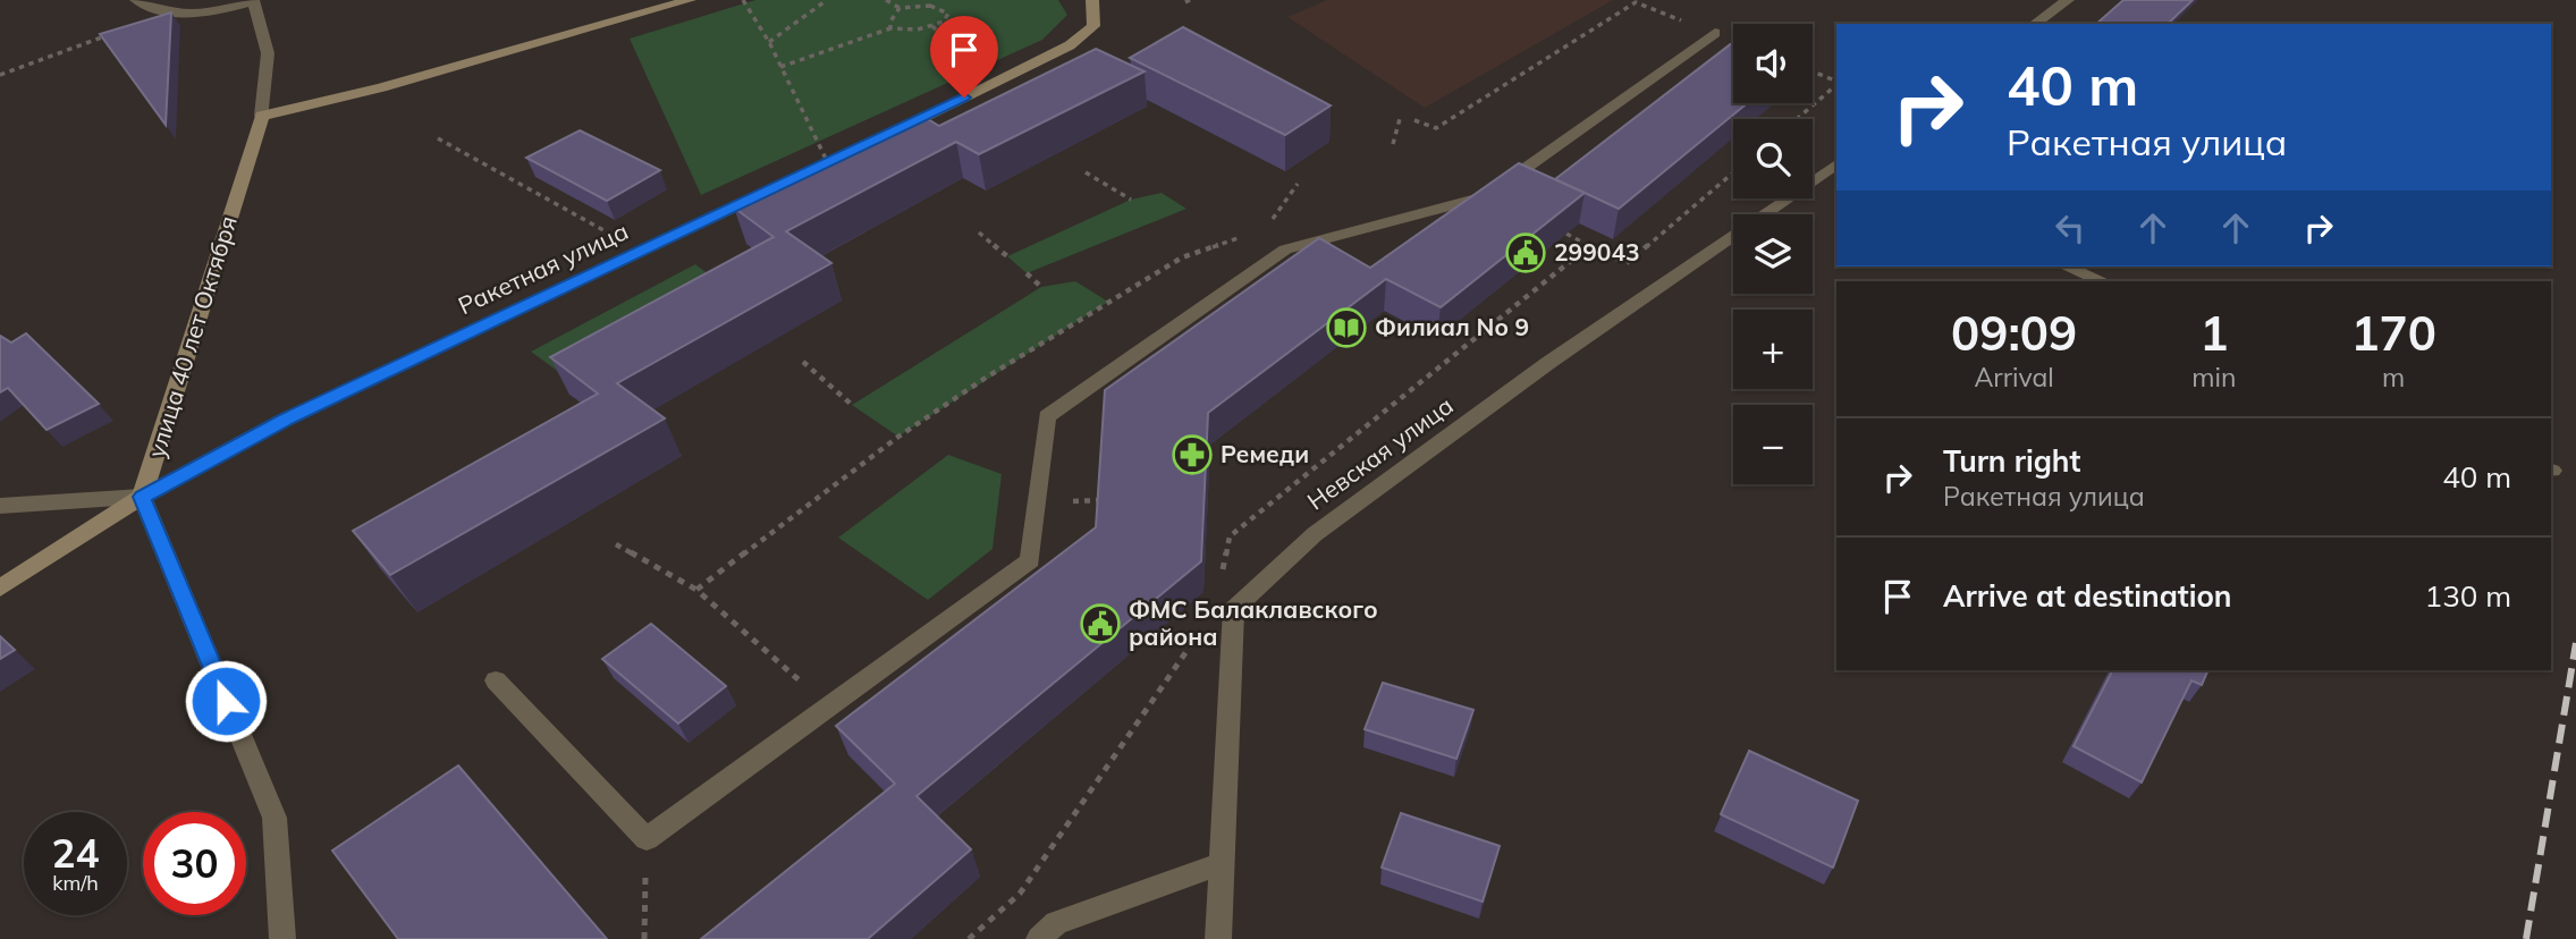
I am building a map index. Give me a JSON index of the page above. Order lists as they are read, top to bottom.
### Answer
{
  "streets": {
    "main road": ["Ракетная улица", "улица 40 лет Октября"],
    "street": ["Невская улица"]
  },
  "crossings": [
    ["Ракетная улица", "улица 40 лет Октября"]
  ],
  "places": {
    "public building": ["299043", "ФМС Балаклавского района"],
    "library": ["Филиал No 9"],
    "pharmacy": ["Ремеди"]
  },
  "page": {
    "map_buttons": ["+", "−"],
    "turn": ["40 m", "Ракетная улица"],
    "eta": [
      "09:09",
      "Arrival",
      "1",
      "min",
      "170",
      "m"
    ],
    "list": [
      {
        "name": "Turn right",
        "note": "Ракетная улица",
        "value": "40 m"
      },
      {
        "name": "Arrive at destination",
        "value": "130 m"
      }
    ],
    "speed": "24 km/h",
    "limit": "30"
  }
}
